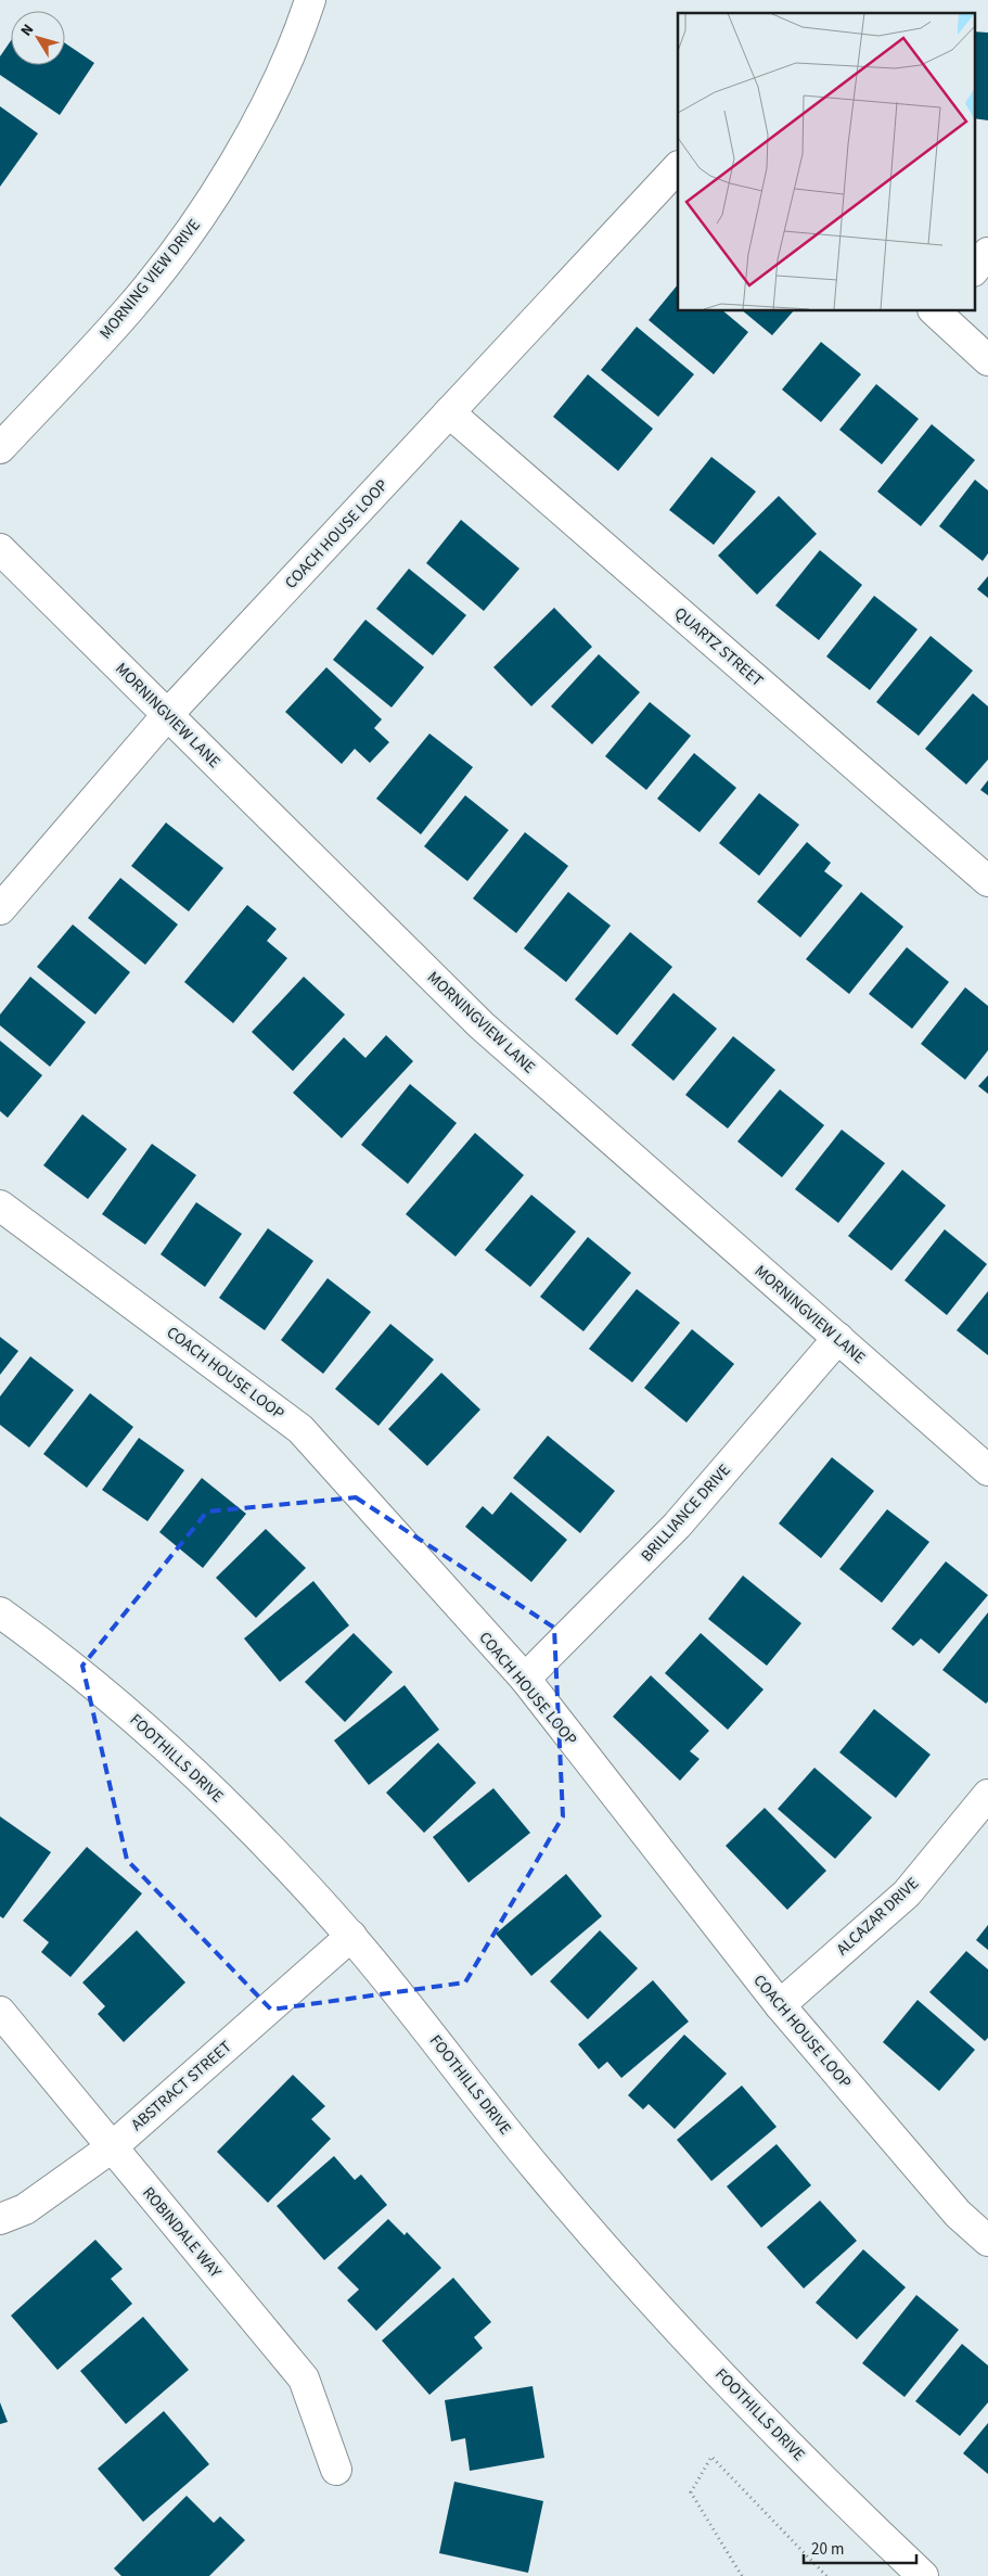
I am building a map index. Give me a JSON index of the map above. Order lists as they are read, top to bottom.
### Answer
{
  "streets": {
    "street": [
      "MORNING VIEW DRIVE",
      "COACH HOUSE LOOP",
      "QUARTZ STREET",
      "MORNINGVIEW LANE",
      "BRILLIANCE DRIVE",
      "FOOTHILLS DRIVE",
      "ALCAZAR DRIVE",
      "ABSTRACT STREET",
      "ROBINDALE WAY"
    ]
  },
  "crossings": [
    ["COACH HOUSE LOOP", "QUARTZ STREET"],
    ["COACH HOUSE LOOP", "MORNINGVIEW LANE"],
    ["COACH HOUSE LOOP", "BRILLIANCE DRIVE"],
    ["COACH HOUSE LOOP", "ALCAZAR DRIVE"],
    ["MORNINGVIEW LANE", "BRILLIANCE DRIVE"],
    ["FOOTHILLS DRIVE", "ABSTRACT STREET"],
    ["ABSTRACT STREET", "ROBINDALE WAY"]
  ],
  "scale_bar": "20 m",
  "north": "top left"
}
